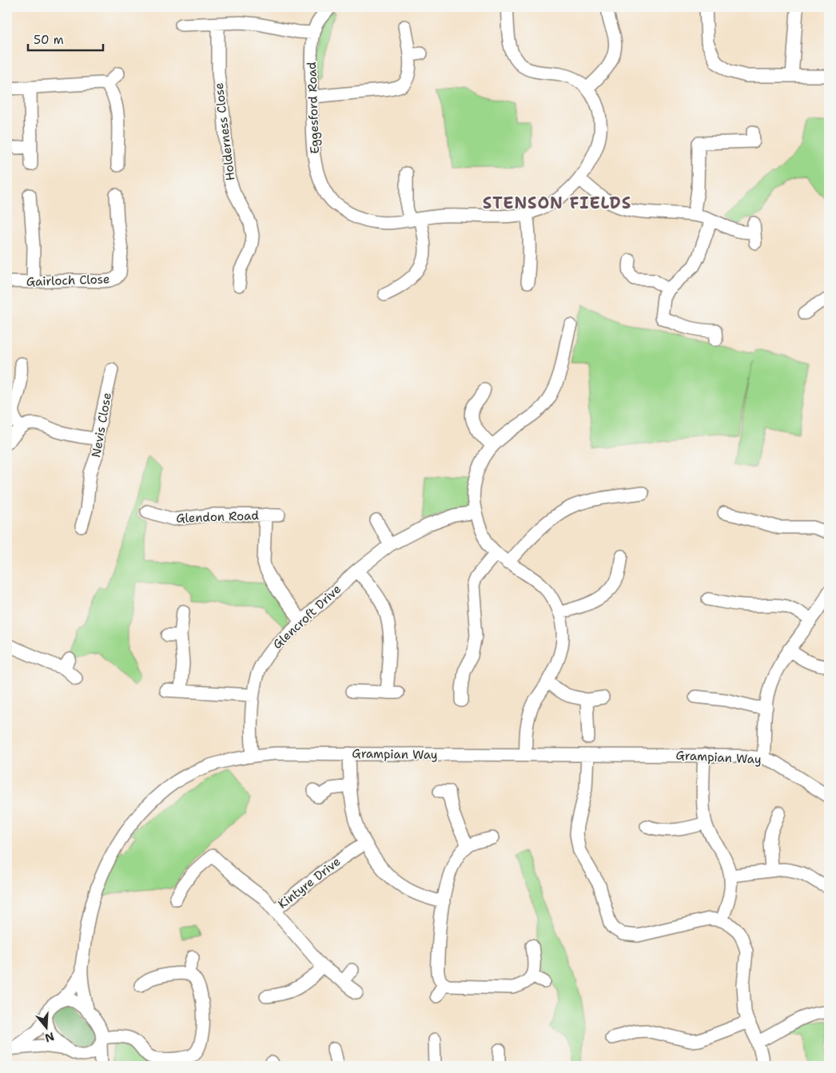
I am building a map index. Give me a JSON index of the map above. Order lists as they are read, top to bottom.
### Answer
{
  "streets": {
    "street": [
      "Eggesford Road",
      "Holderness Close",
      "Gairloch Close",
      "Nevis Close",
      "Glendon Road",
      "Glencroft Drive",
      "Grampian Way",
      "Kintyre Drive"
    ]
  },
  "crossings": [
    ["Glendon Road", "Glencroft Drive"],
    ["Glencroft Drive", "Grampian Way"]
  ],
  "districts": ["STENSON FIELDS"],
  "scale_bar": "50 m",
  "north": "bottom"
}
